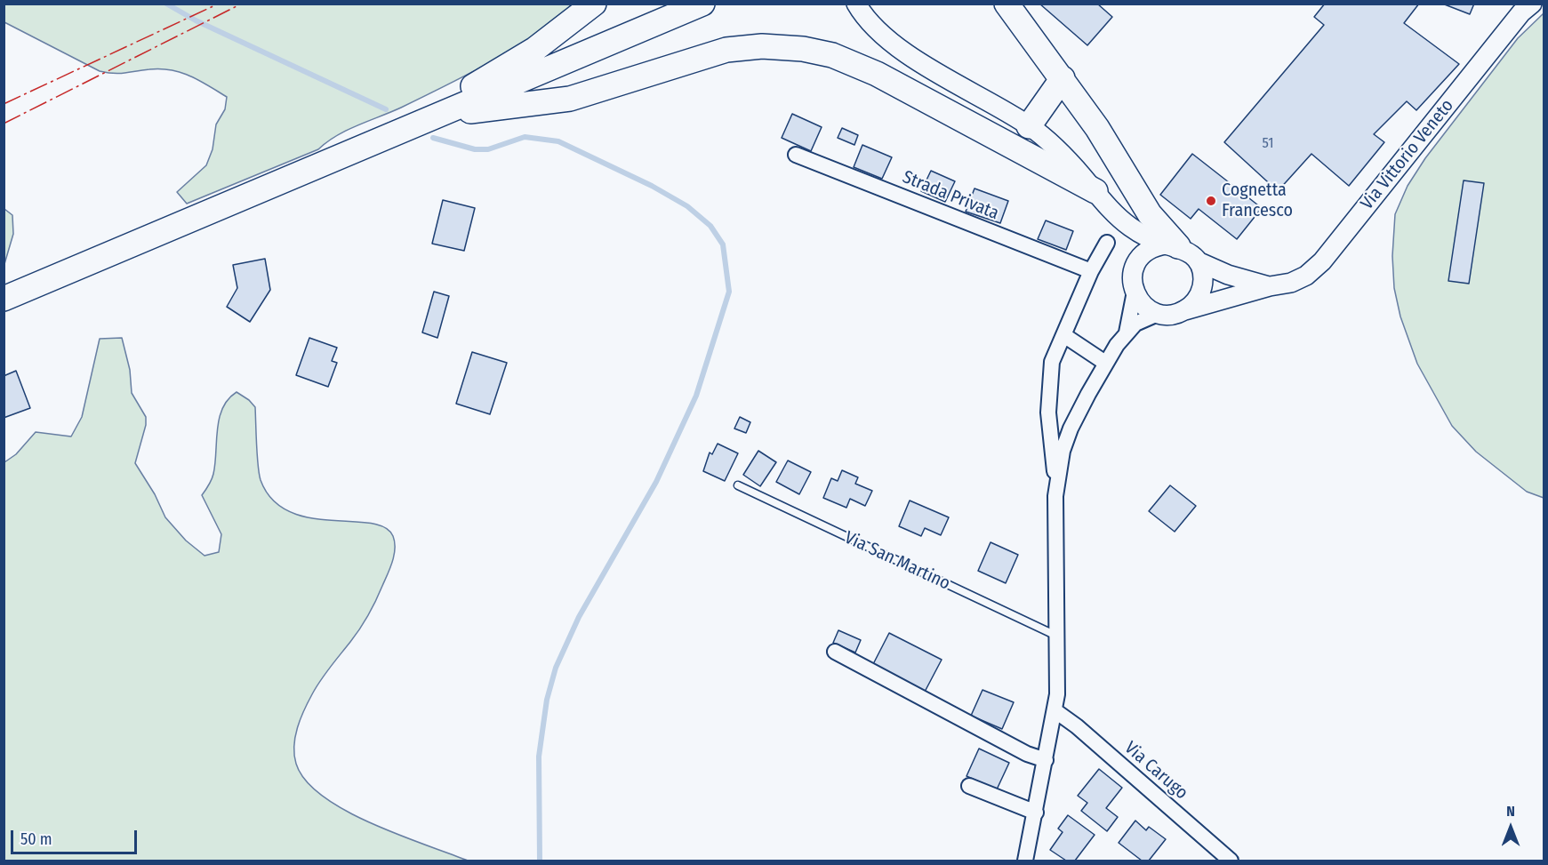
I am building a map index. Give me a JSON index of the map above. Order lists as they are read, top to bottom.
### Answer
{
  "streets": {
    "street": ["Via Vittorio Veneto", "Strada Privata", "Via Carugo"],
    "lane": ["Via San Martino"]
  },
  "places": ["Cognetta Francesco"],
  "house_numbers": ["51"],
  "scale_bar": "50 m",
  "north": "top"
}
